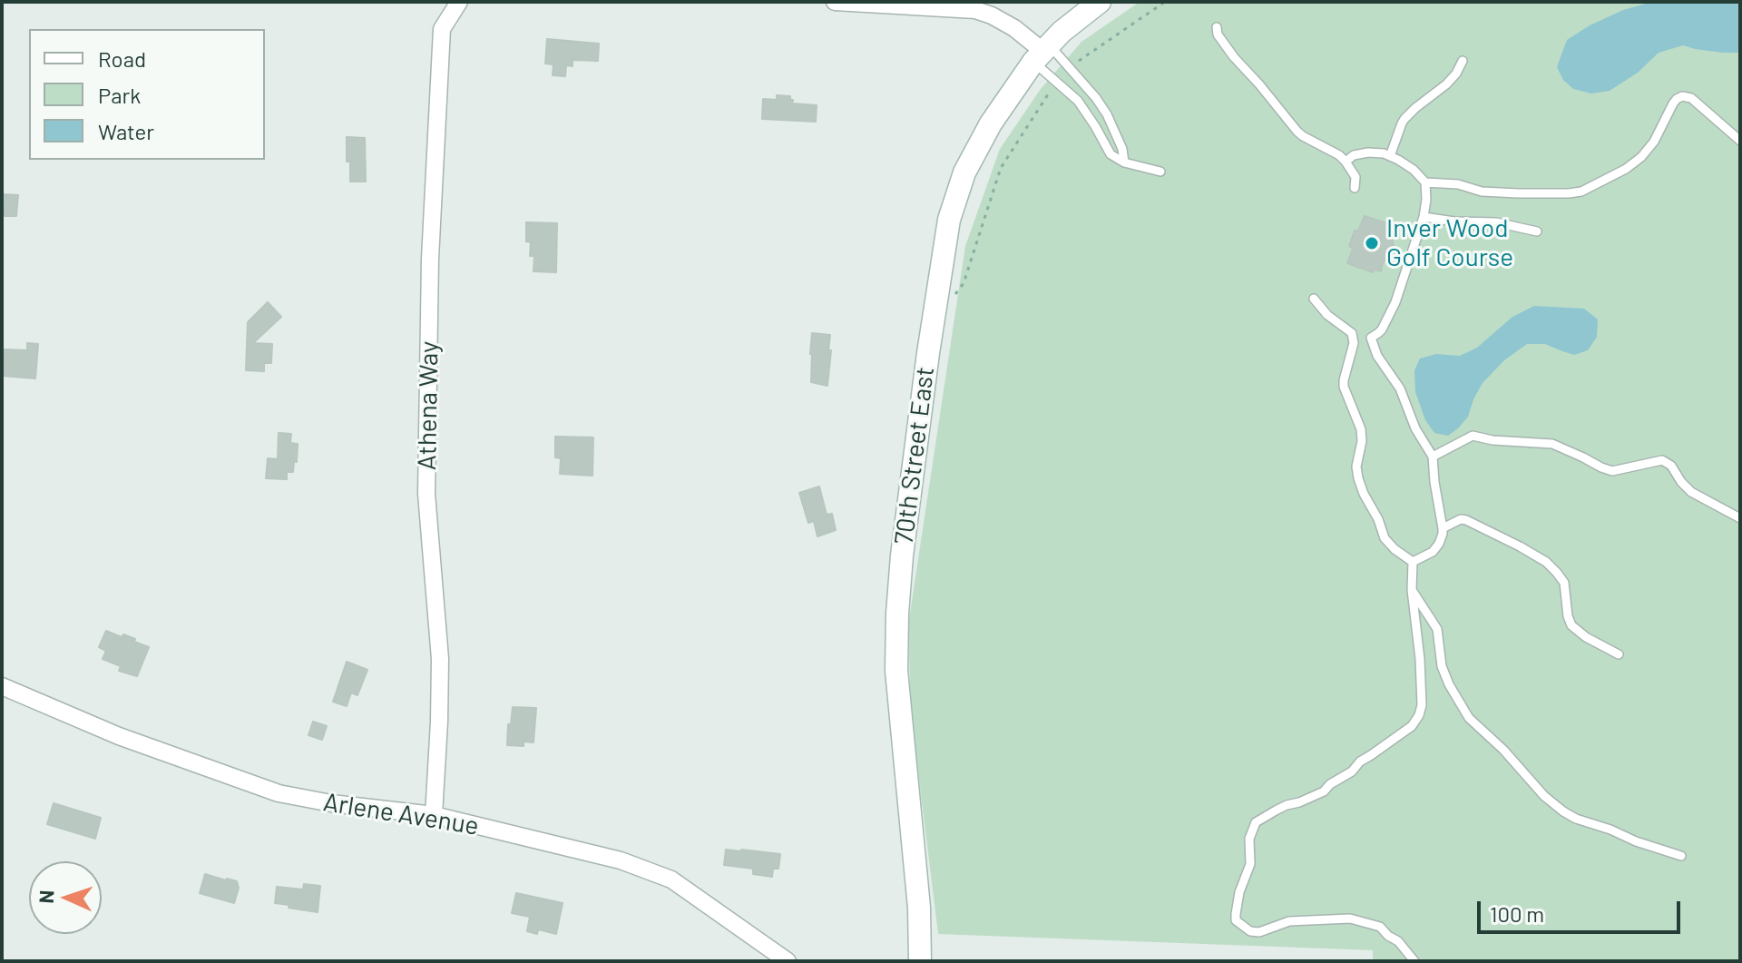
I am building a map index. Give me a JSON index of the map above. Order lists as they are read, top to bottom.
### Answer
{
  "streets": {
    "main road": ["70th Street East"],
    "street": ["Athena Way", "Arlene Avenue"]
  },
  "crossings": [
    ["Athena Way", "Arlene Avenue"]
  ],
  "places": ["Inver Wood Golf Course"],
  "legend": ["Road", "Park", "Water"],
  "scale_bar": "100 m",
  "north": "left"
}
